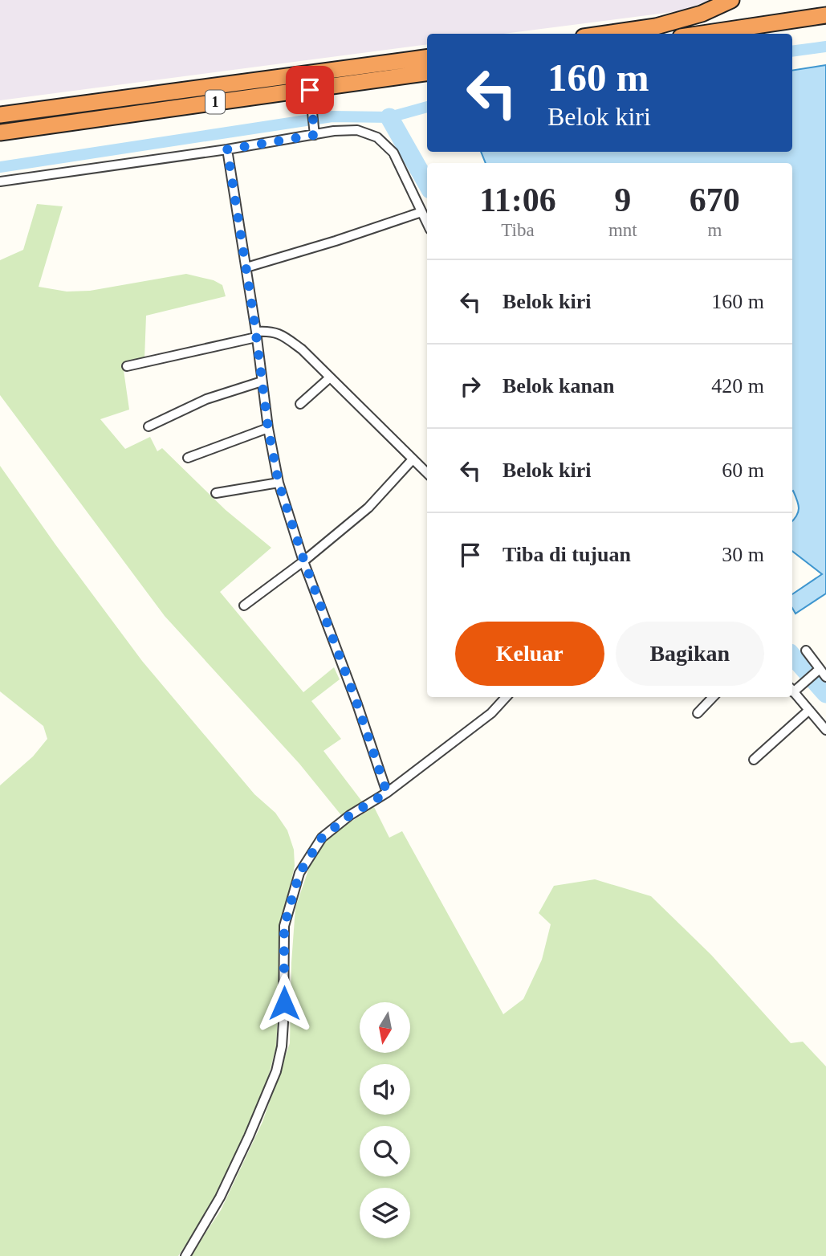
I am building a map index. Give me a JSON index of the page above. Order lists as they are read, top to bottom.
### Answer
{
  "streets": {
    "highway": ["1"]
  },
  "north": "bottom",
  "page": {
    "turn": ["160 m", "Belok kiri"],
    "eta": [
      "11:06",
      "Tiba",
      "9",
      "mnt",
      "670",
      "m"
    ],
    "list": [
      {
        "name": "Belok kiri",
        "value": "160 m"
      },
      {
        "name": "Belok kanan",
        "value": "420 m"
      },
      {
        "name": "Belok kiri",
        "value": "60 m"
      },
      {
        "name": "Tiba di tujuan",
        "value": "30 m"
      }
    ],
    "buttons": ["Keluar", "Bagikan"]
  }
}
